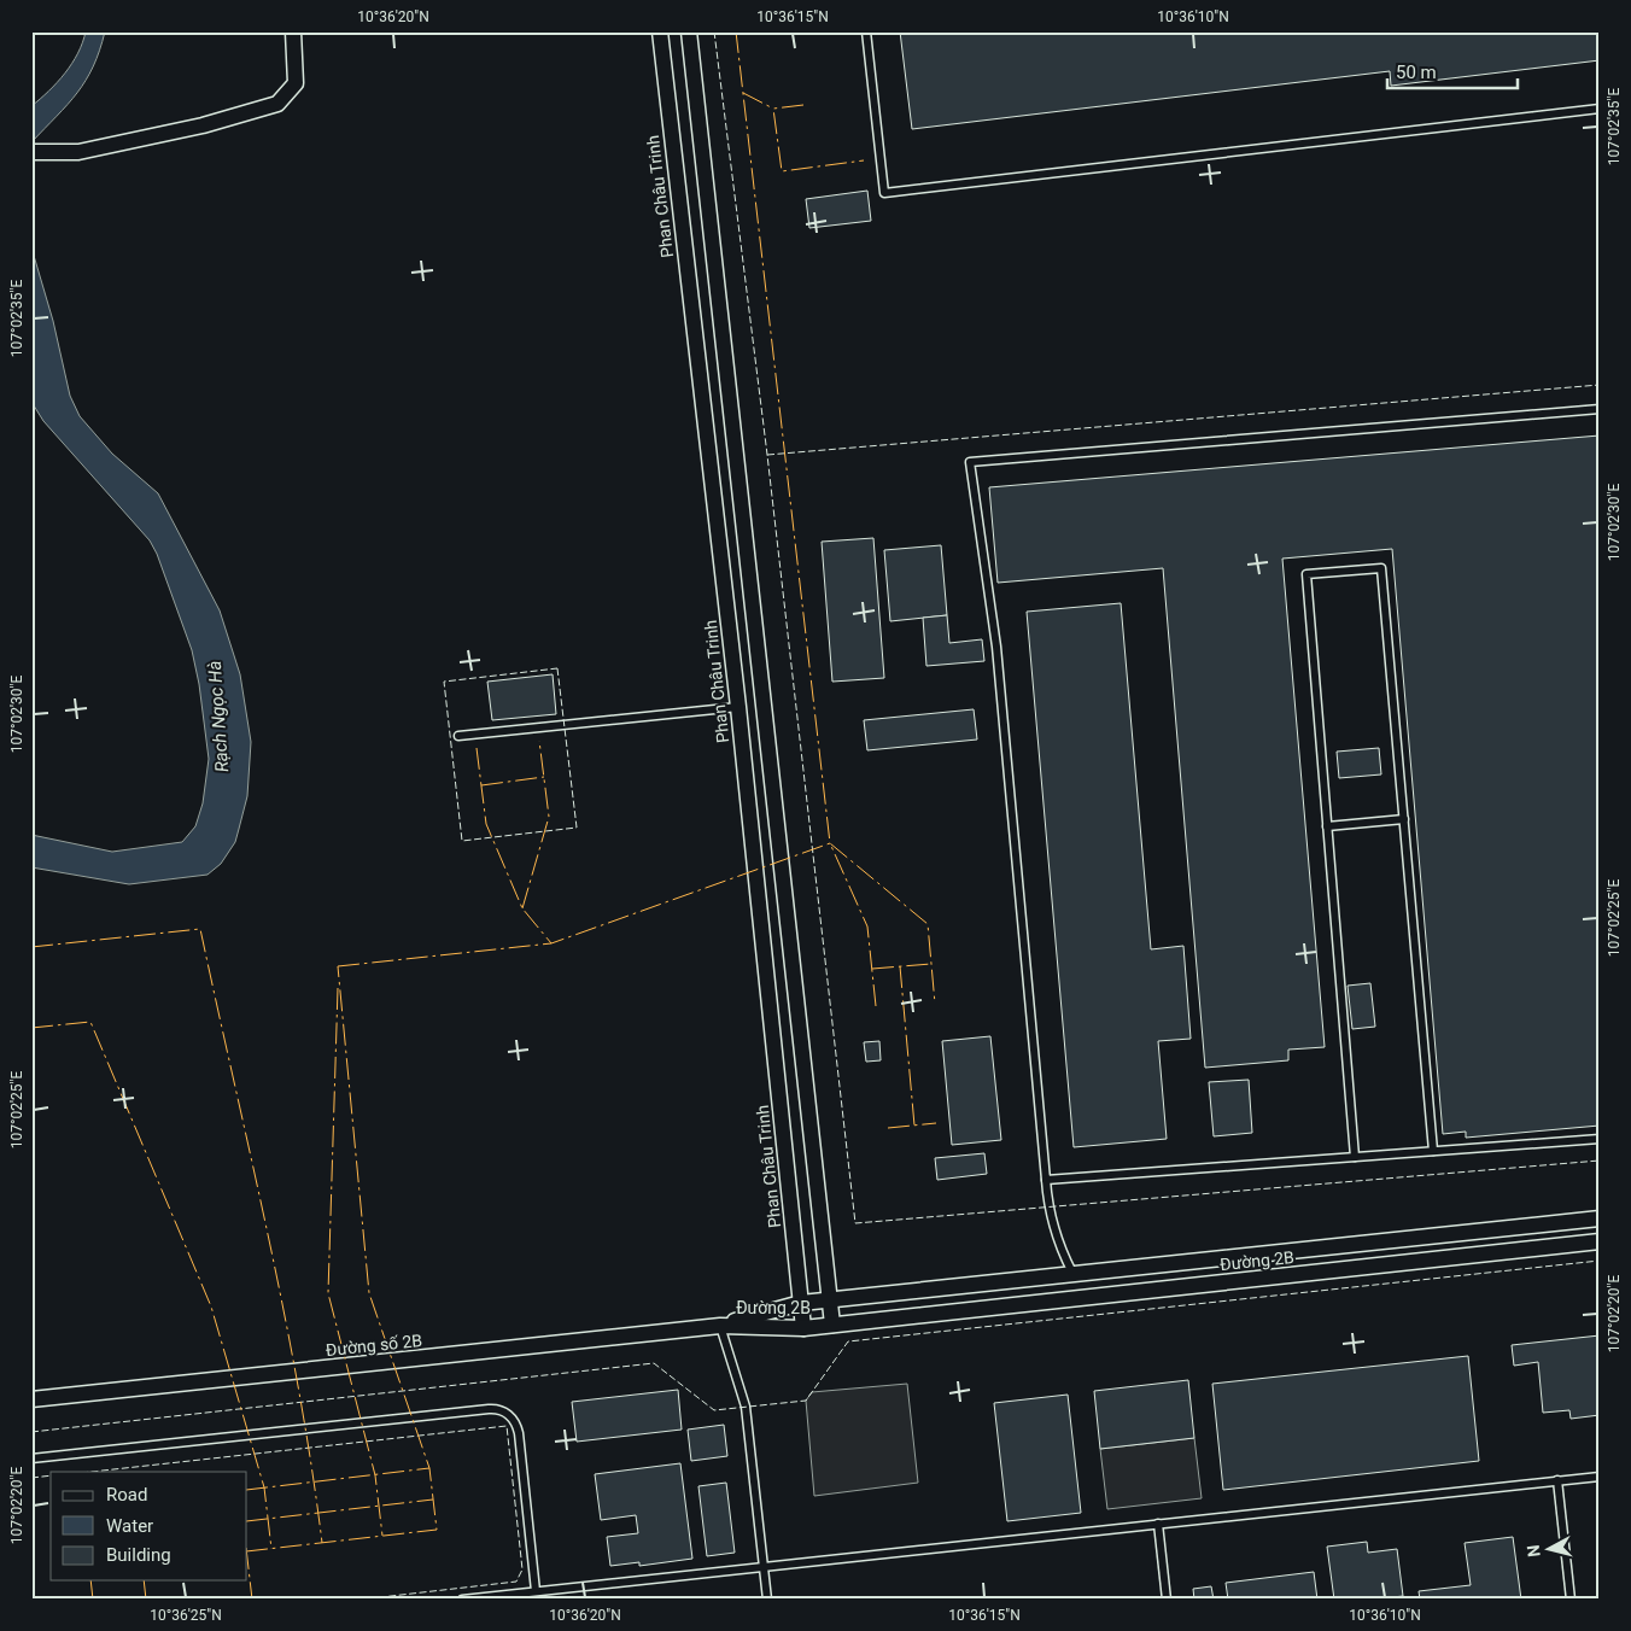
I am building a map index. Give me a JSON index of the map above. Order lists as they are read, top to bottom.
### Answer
{
  "streets": {
    "street": ["Phan Châu Trinh", "Đường 2B", "Đường số 2B"]
  },
  "crossings": [
    ["Phan Châu Trinh", "Đường 2B"],
    ["Đường 2B", "Đường số 2B"]
  ],
  "water": ["Rạch Ngọc Hà"],
  "legend": ["Road", "Water", "Building"],
  "scale_bar": "50 m",
  "north": "left",
  "coordinates": [
    "10°36'20\"N",
    "10°36'15\"N",
    "10°36'10\"N",
    "107°02'35\"E",
    "107°02'30\"E",
    "107°02'25\"E",
    "107°02'20\"E",
    "10°36'25\"N"
  ]
}
